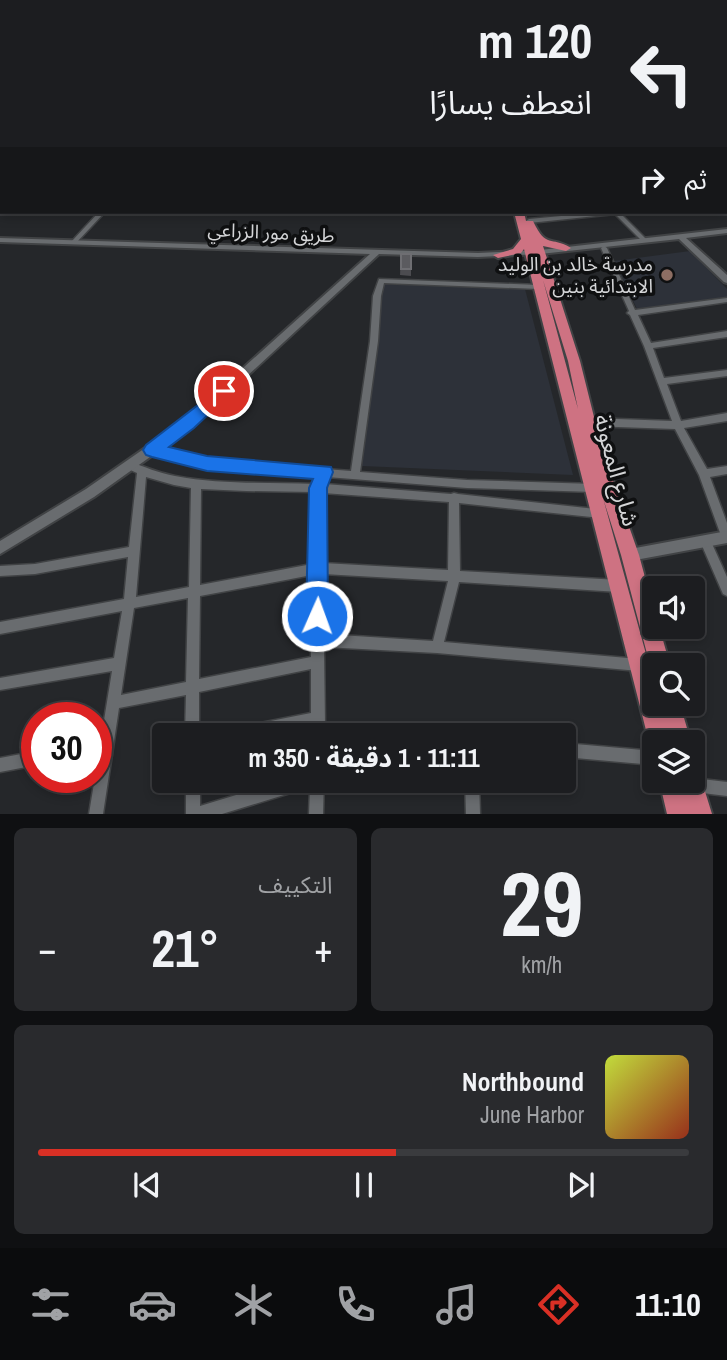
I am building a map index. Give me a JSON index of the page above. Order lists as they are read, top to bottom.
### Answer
{
  "streets": {
    "highway": ["شارع المعونة"],
    "street": ["طريق مور الزراعي"]
  },
  "places": ["مدرسة خالد بن الوليد الابتدائية بنين"],
  "page": {
    "turn": ["120 m", "انعطف يسارًا"],
    "then": "ثم",
    "limit": "30",
    "trip": "11:11 · 1 دقيقة · 350 m",
    "tile": [
      ["29", "km/h"],
      "التكييف"
    ],
    "heat": ["−", "21°", "+"],
    "song": ["Northbound", "June Harbor"],
    "tabs": "11:10"
  }
}
